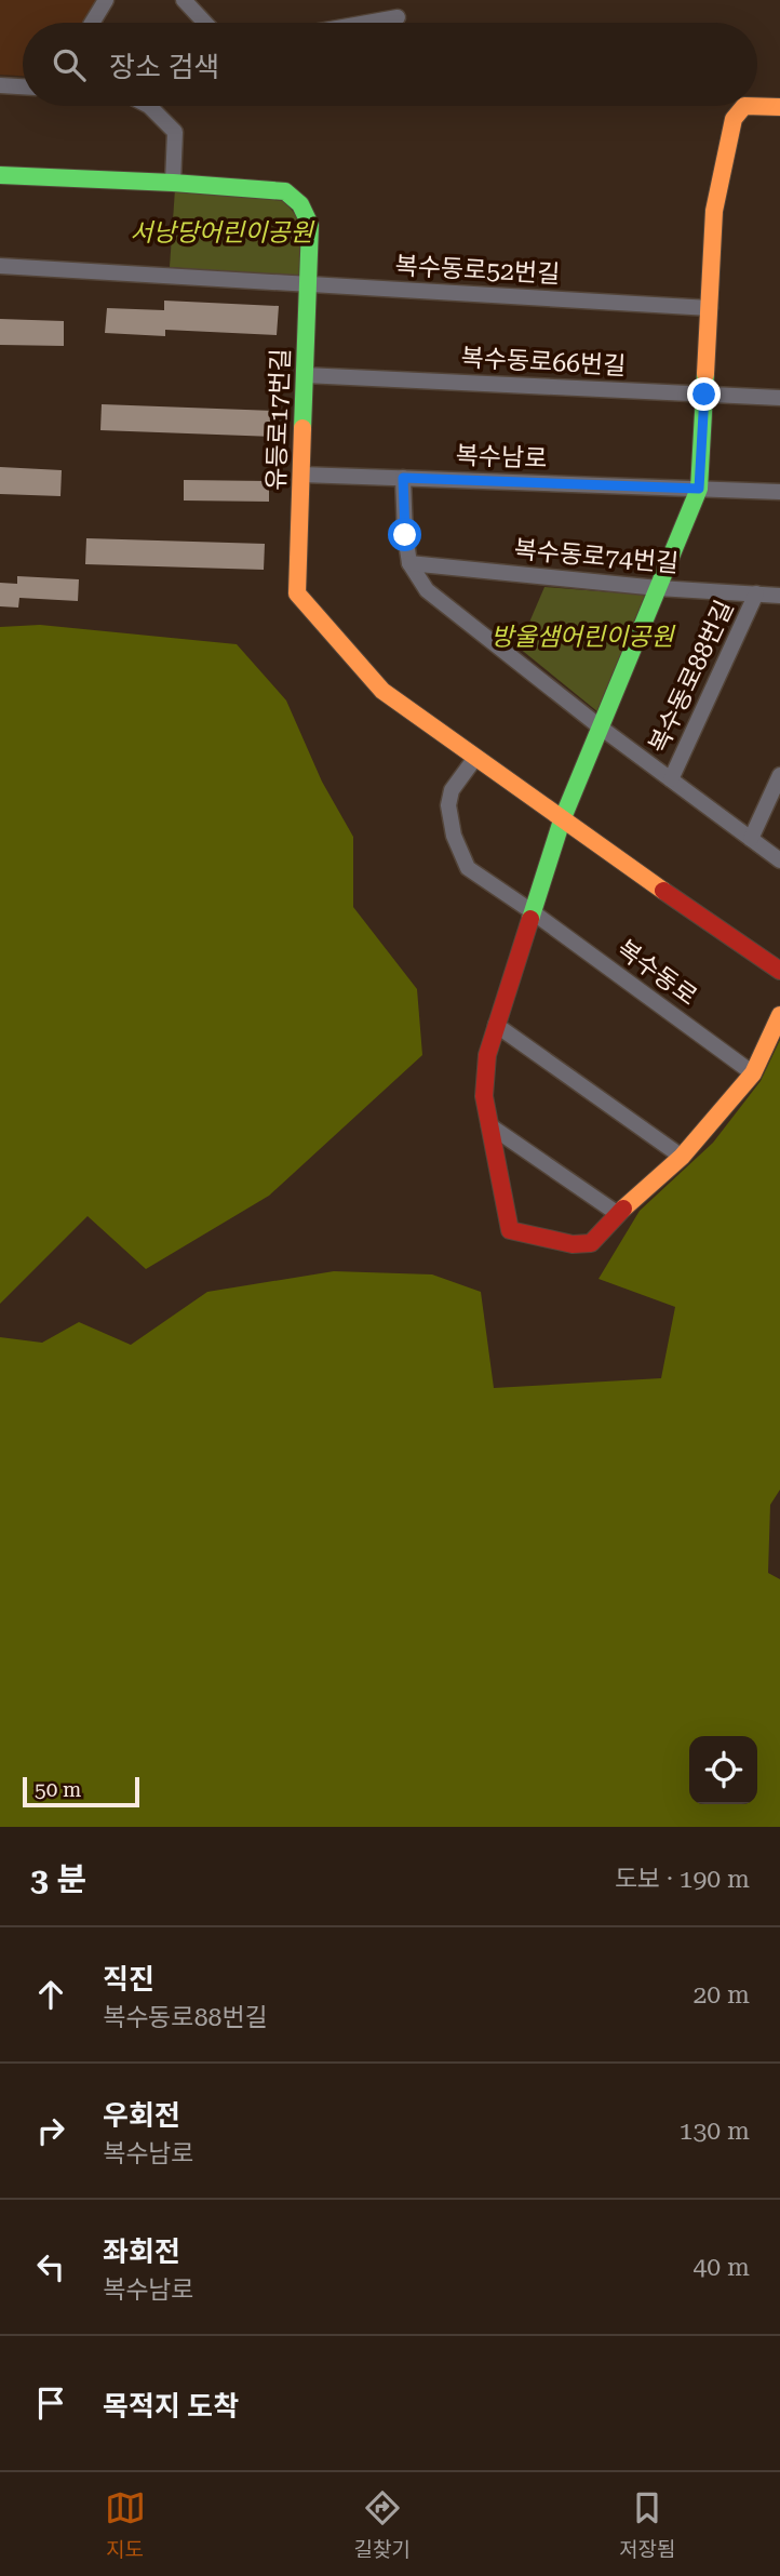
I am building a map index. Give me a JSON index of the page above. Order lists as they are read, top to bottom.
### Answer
{
  "streets": {
    "street": [
      "복수동로52번길",
      "복수동로66번길",
      "유등로17번길",
      "복수남로",
      "복수동로74번길",
      "복수동로88번길",
      "복수동로"
    ]
  },
  "crossings": [
    ["복수동로52번길", "유등로17번길"],
    ["복수동로66번길", "유등로17번길"],
    ["유등로17번길", "복수남로"],
    ["유등로17번길", "복수동로"],
    ["복수남로", "복수동로88번길"],
    ["복수동로74번길", "복수동로88번길"]
  ],
  "parks": ["서낭당어린이공원", "방울샘어린이공원"],
  "scale_bar": "50 m",
  "page": {
    "search": "장소 검색",
    "scale": "50 m",
    "heading": ["3 분", "도보 · 190 m"],
    "list": [
      ["직진", "복수동로88번길", "20 m"],
      ["우회전", "복수남로", "130 m"],
      ["좌회전", "복수남로", "40 m"],
      "목적지 도착"
    ],
    "nav": ["지도", "길찾기", "저장됨"]
  }
}
